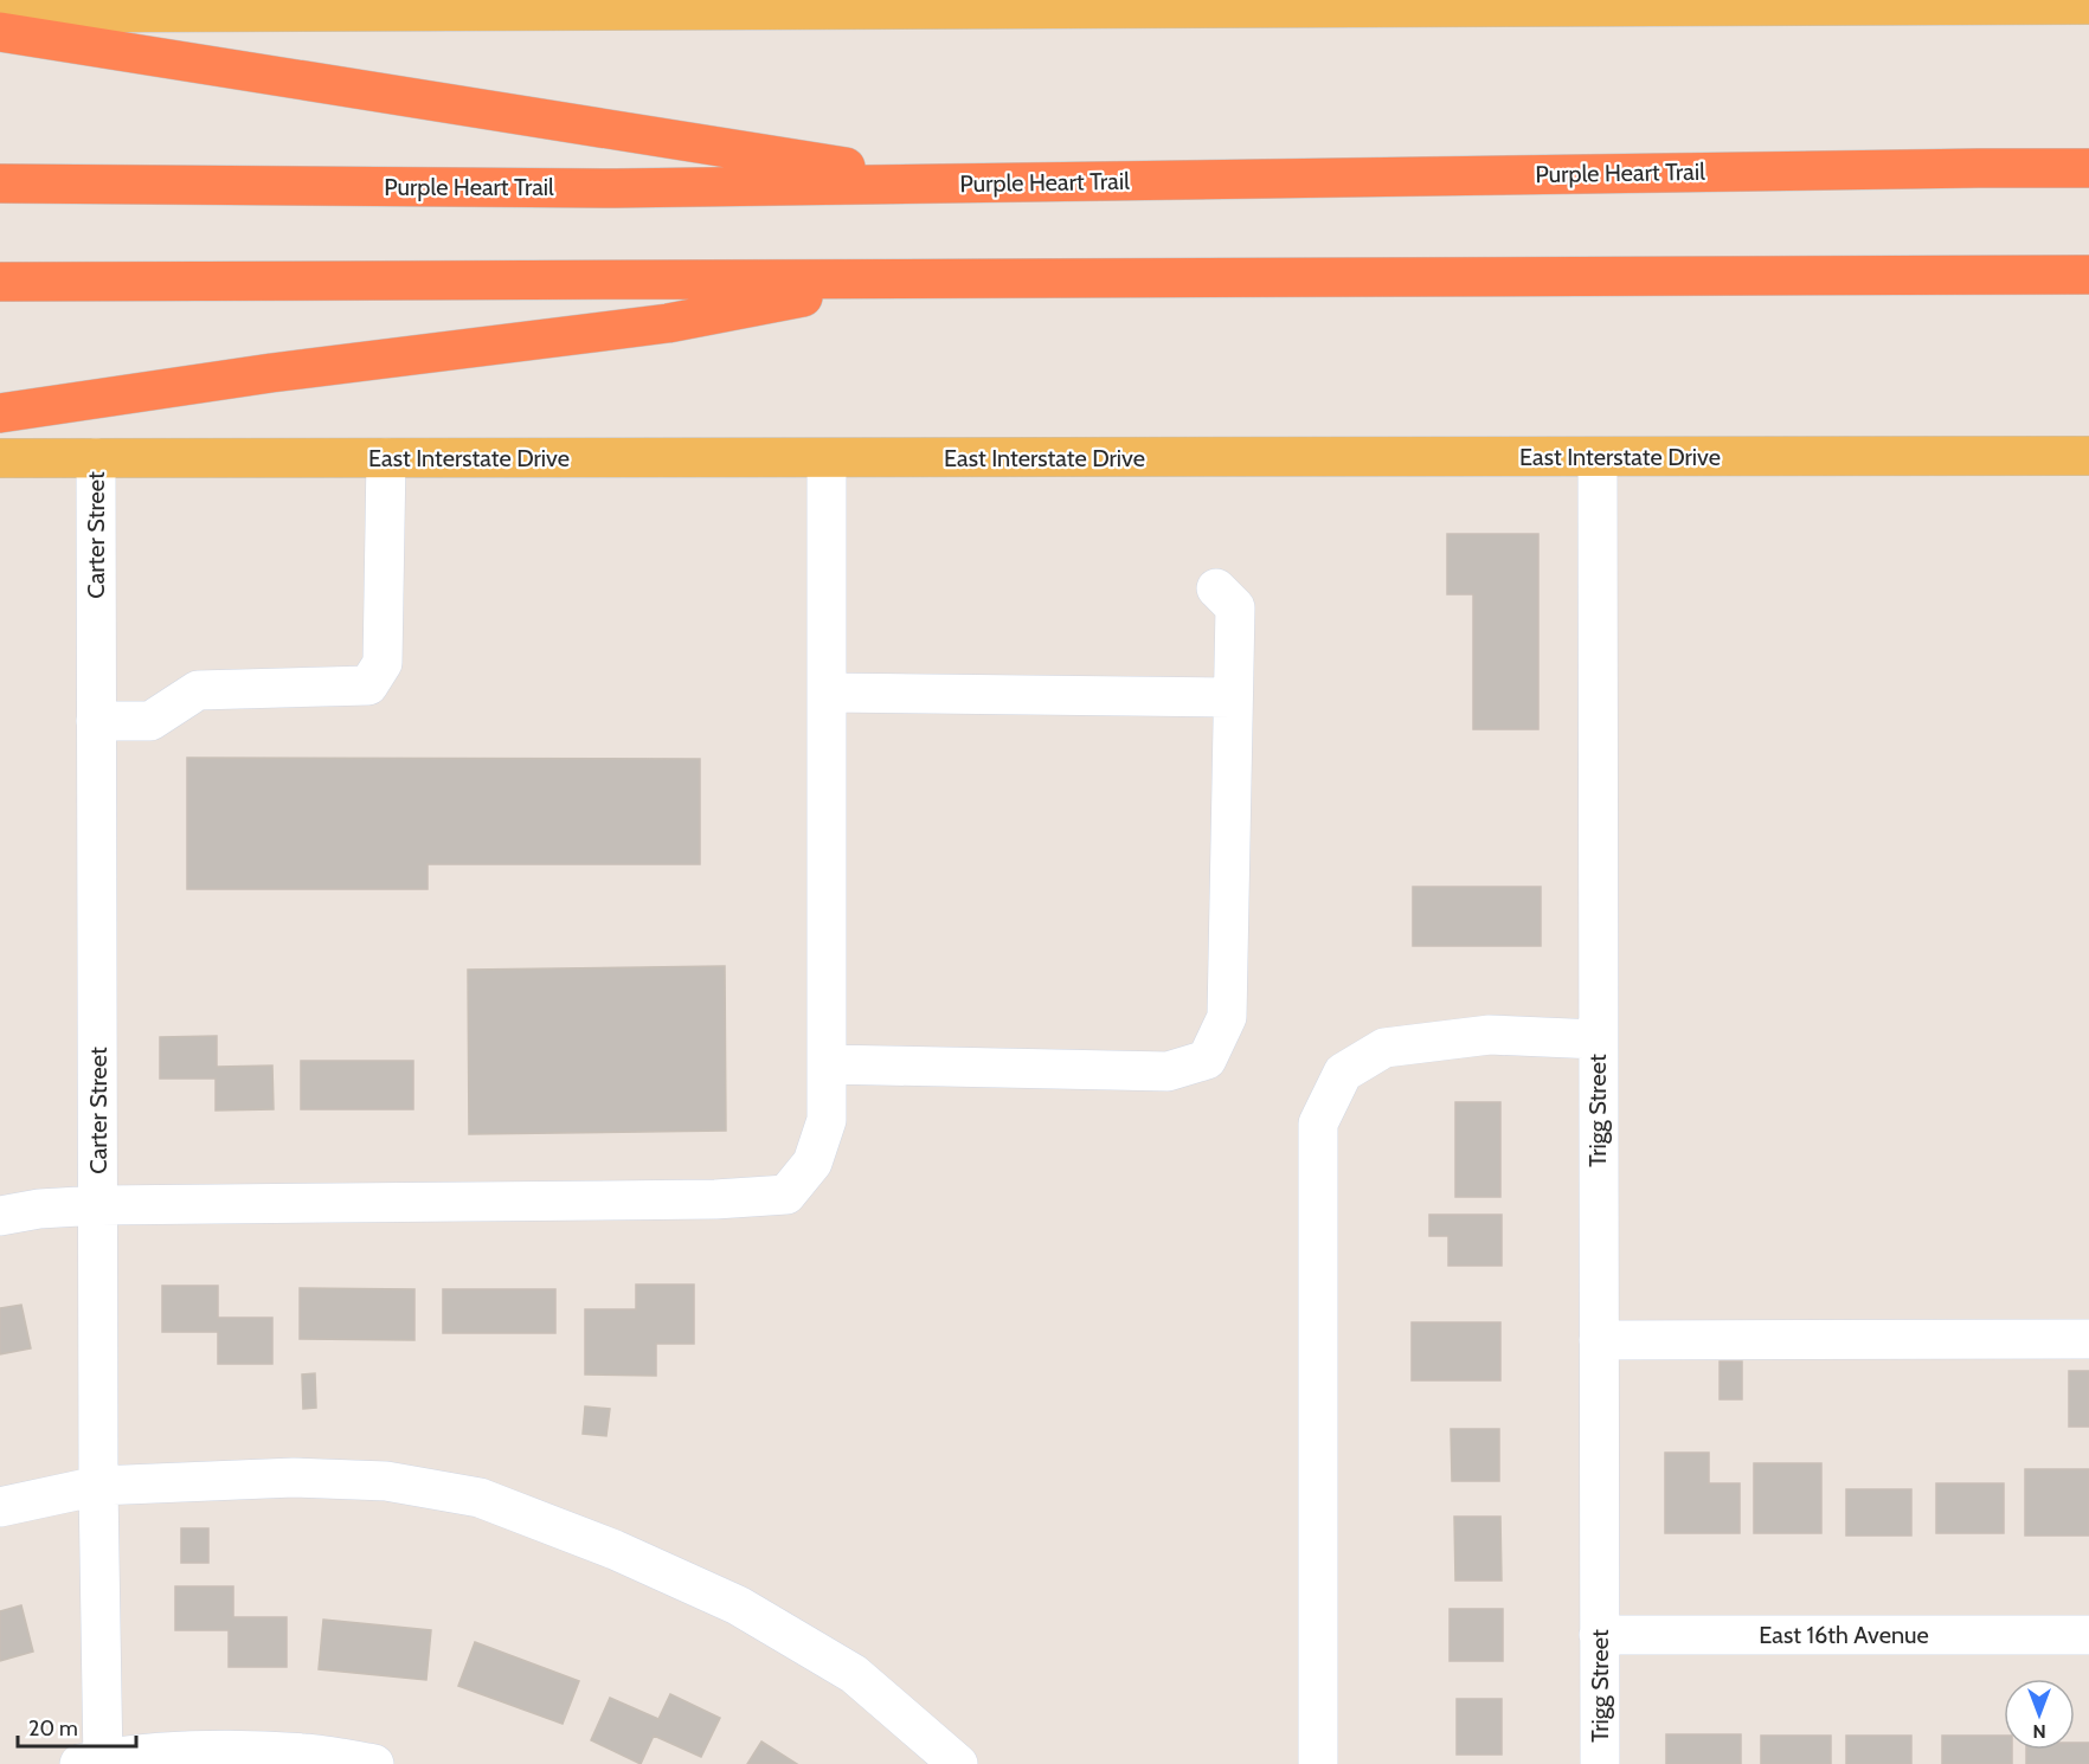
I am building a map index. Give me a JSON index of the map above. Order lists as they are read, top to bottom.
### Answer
{
  "streets": {
    "highway": ["Purple Heart Trail"],
    "main road": ["East Interstate Drive"],
    "street": ["Carter Street", "Trigg Street", "East 16th Avenue"]
  },
  "crossings": [
    ["East Interstate Drive", "Carter Street"],
    ["East Interstate Drive", "Trigg Street"],
    ["Trigg Street", "East 16th Avenue"]
  ],
  "scale_bar": "20 m",
  "north": "bottom"
}
